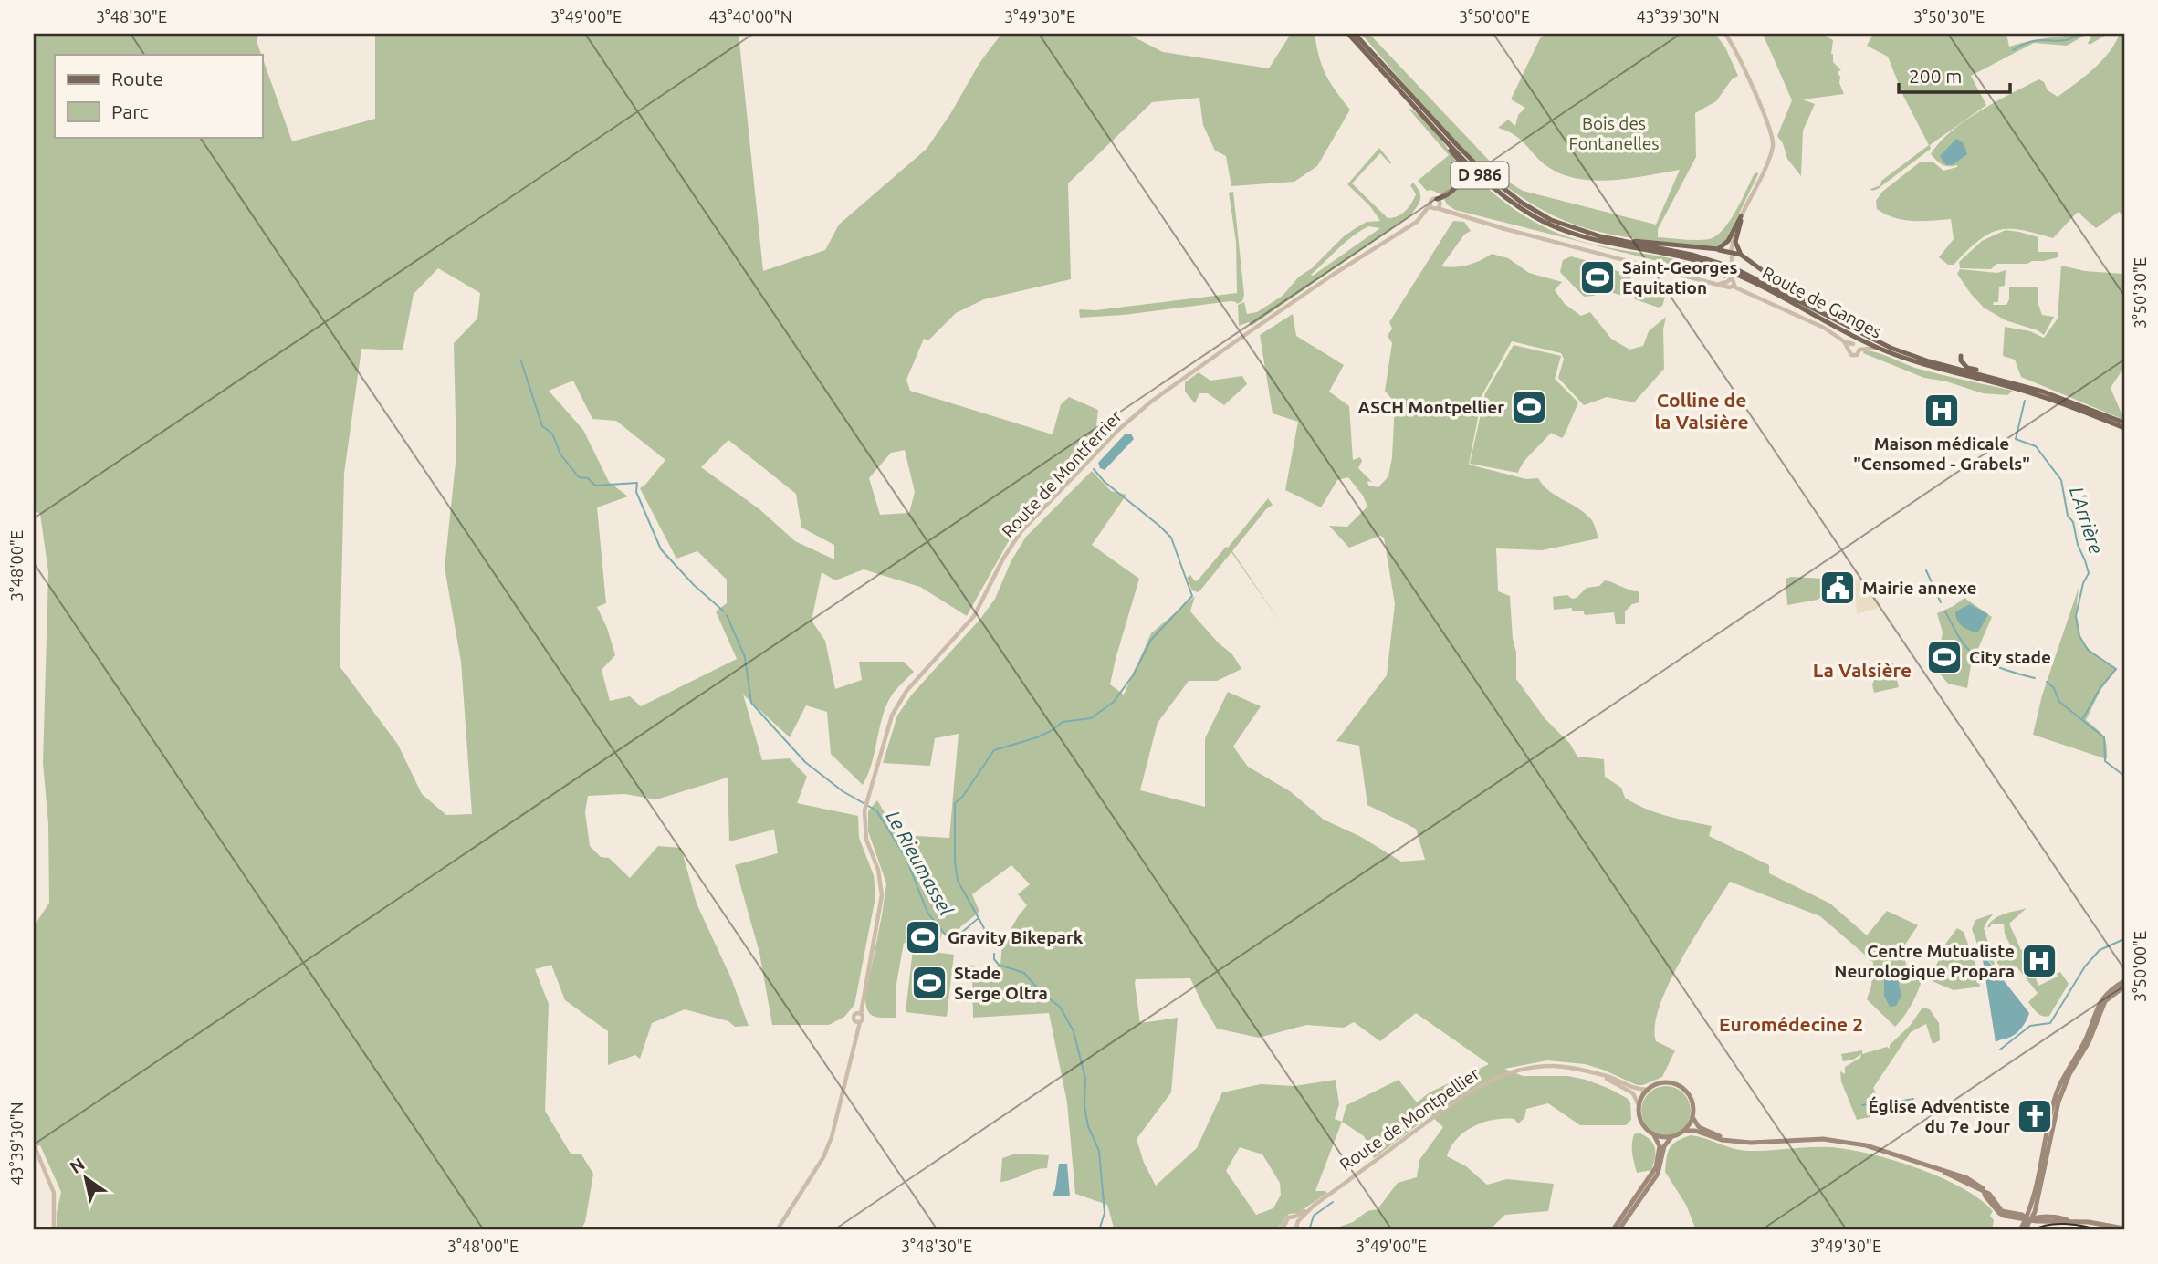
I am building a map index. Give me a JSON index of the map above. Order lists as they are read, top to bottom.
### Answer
{
  "streets": {
    "main road": ["D 986", "Route de Ganges"],
    "street": ["Route de Montferrier", "Route de Montpellier"]
  },
  "crossings": [
    ["D 986", "Route de Ganges"]
  ],
  "districts": ["Colline de la Valsière", "La Valsière", "Euromédecine 2"],
  "water": ["L'Arrière", "Le Rieumassel"],
  "parks": ["Bois des Fontanelles"],
  "places": {
    "sports": [
      "Saint-Georges Equitation",
      "ASCH Montpellier",
      "City stade",
      "Gravity Bikepark",
      "Stade Serge Oltra"
    ],
    "hospital": ["Maison médicale \"Censomed - Grabels\"", "Centre Mutualiste Neurologique Propara"],
    "public building": ["Mairie annexe"],
    "church": ["Église Adventiste du 7e Jour"]
  },
  "legend": ["Route", "Parc"],
  "scale_bar": "200 m",
  "north": "top left",
  "coordinates": [
    "3°48'30\"E",
    "3°49'00\"E",
    "43°40'00\"N",
    "3°49'30\"E",
    "3°50'00\"E",
    "43°39'30\"N",
    "3°50'30\"E",
    "3°48'00\"E"
  ]
}
